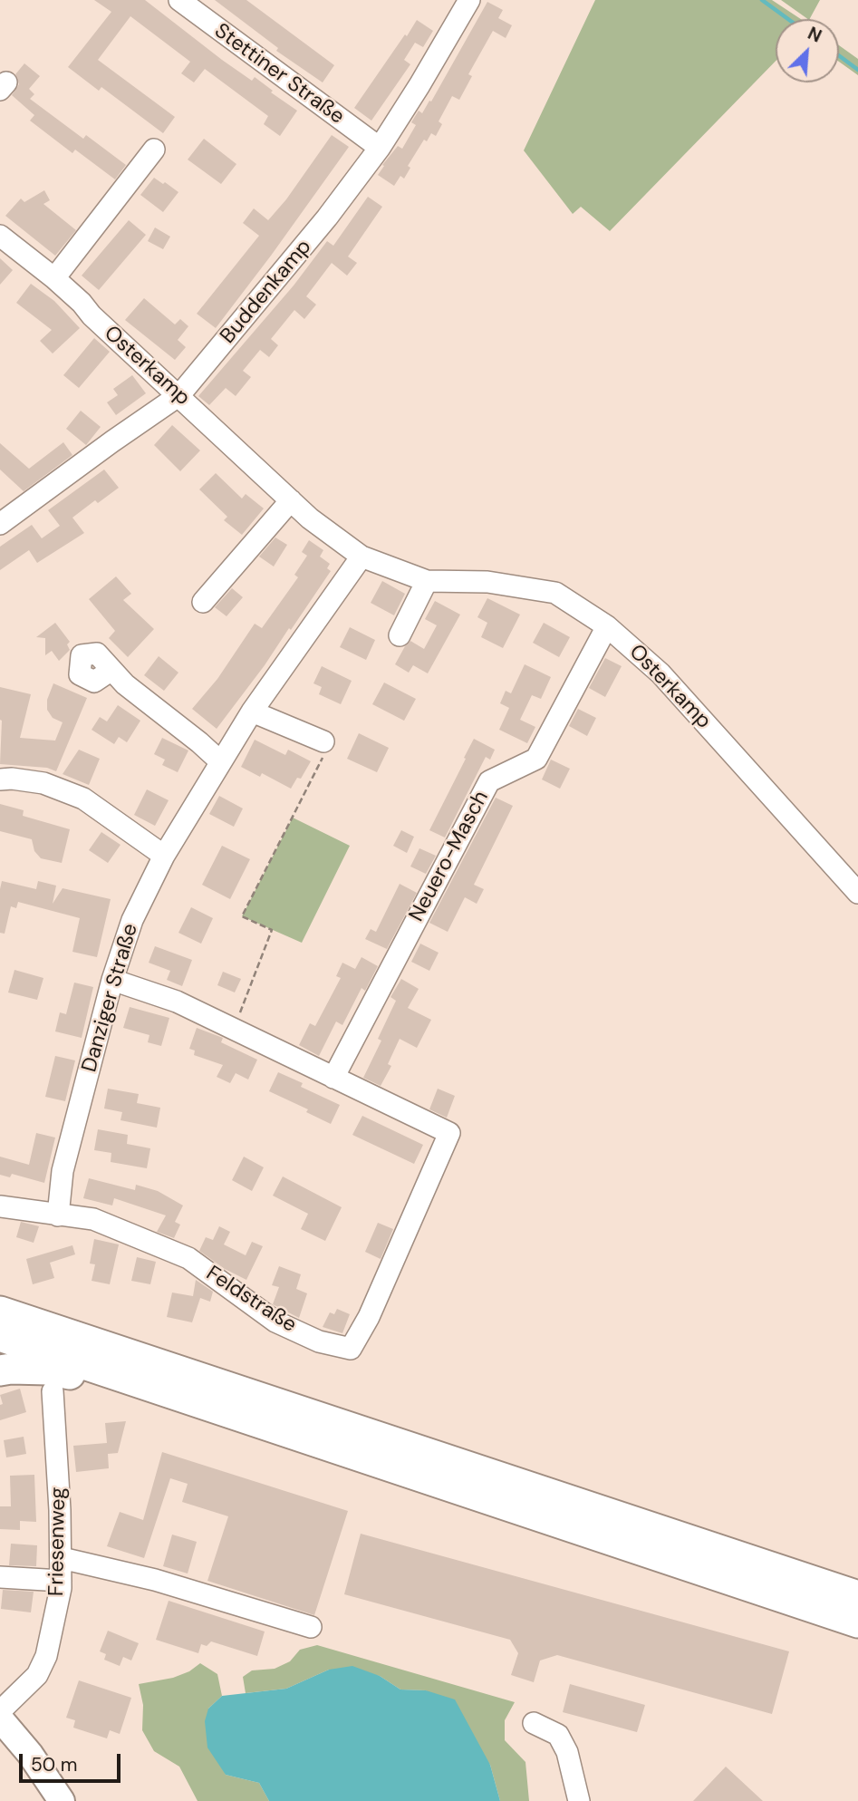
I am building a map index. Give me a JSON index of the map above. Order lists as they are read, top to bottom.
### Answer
{
  "streets": {
    "street": [
      "Stettiner Straße",
      "Buddenkamp",
      "Osterkamp",
      "Neuero-Masch",
      "Danziger Straße",
      "Feldstraße",
      "Friesenweg"
    ]
  },
  "crossings": [
    ["Stettiner Straße", "Buddenkamp"],
    ["Buddenkamp", "Osterkamp"],
    ["Osterkamp", "Neuero-Masch"],
    ["Osterkamp", "Danziger Straße"],
    ["Neuero-Masch", "Feldstraße"],
    ["Danziger Straße", "Feldstraße"]
  ],
  "scale_bar": "50 m",
  "north": "top right"
}
